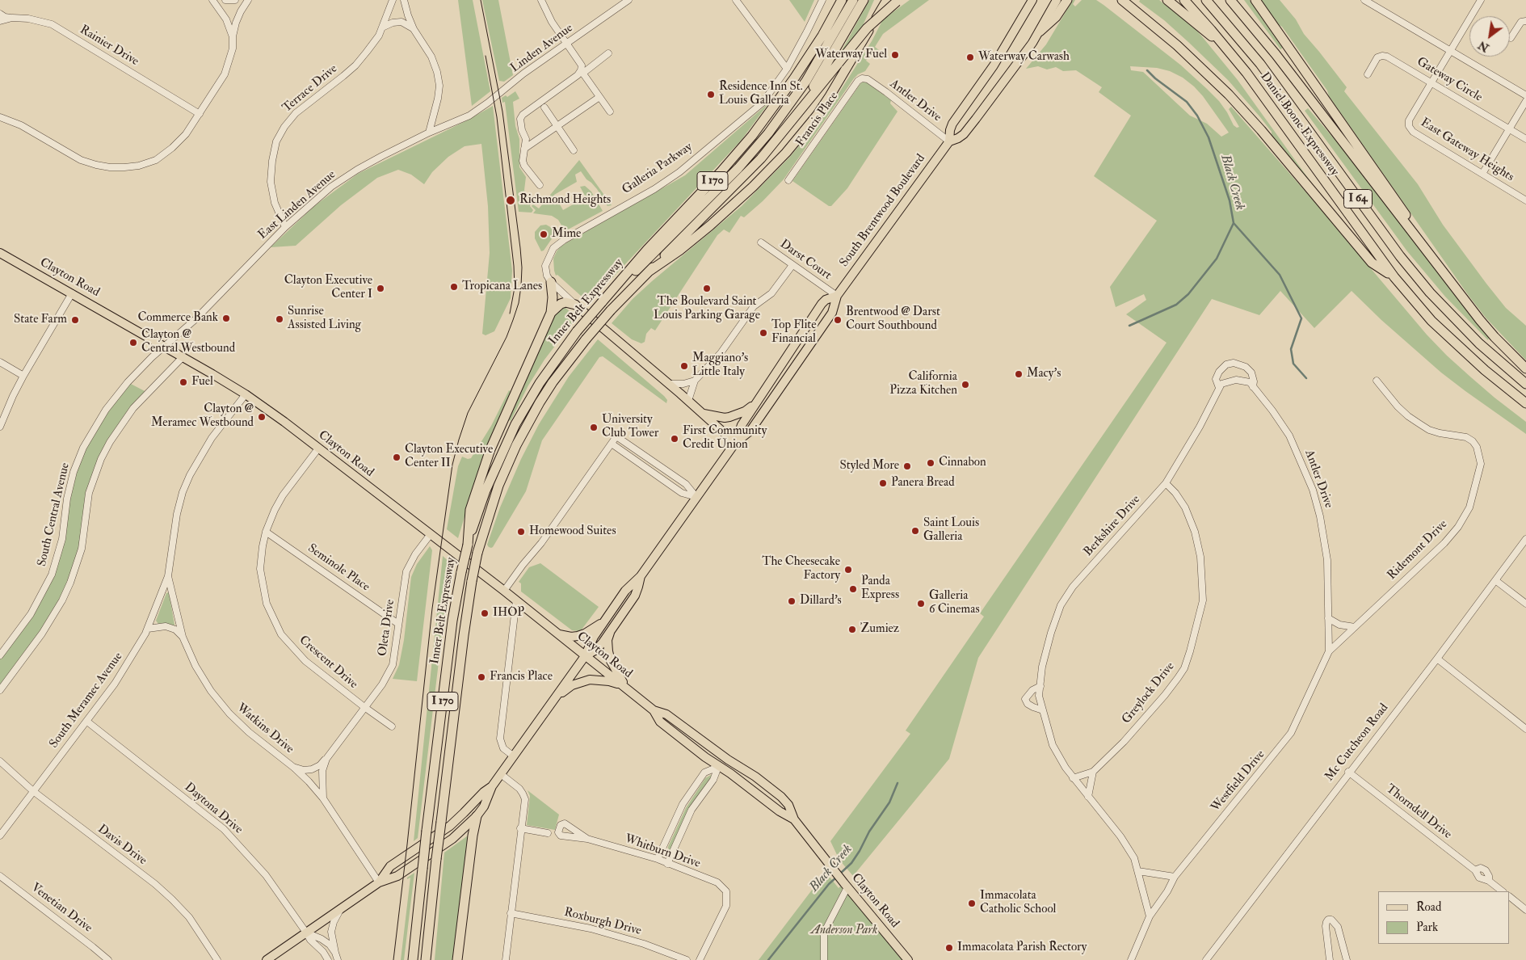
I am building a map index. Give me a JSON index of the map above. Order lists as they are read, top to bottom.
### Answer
{
  "streets": {
    "highway": [
      "Daniel Boone Expressway",
      "I 170",
      "I 64",
      "Inner Belt Expressway"
    ],
    "main road": ["South Brentwood Boulevard", "Clayton Road"],
    "street": [
      "Rainier Drive",
      "Linden Avenue",
      "Gateway Circle",
      "Terrace Drive",
      "Antler Drive",
      "Francis Place",
      "East Gateway Heights",
      "Galleria Parkway",
      "East Linden Avenue",
      "Darst Court",
      "South Central Avenue",
      "Berkshire Drive",
      "Ridemont Drive",
      "Seminole Place",
      "Oleta Drive",
      "Crescent Drive",
      "Greylock Drive",
      "South Meramec Avenue",
      "Watkins Drive",
      "Mc Cutcheon Road",
      "Westfield Drive",
      "Daytona Drive",
      "Thorndell Drive",
      "Davis Drive",
      "Whitburn Drive",
      "Venetian Drive",
      "Roxburgh Drive"
    ]
  },
  "crossings": [
    ["Linden Avenue", "East Linden Avenue"],
    ["Gateway Circle", "East Gateway Heights"],
    ["Terrace Drive", "East Linden Avenue"],
    ["Antler Drive", "Francis Place"],
    ["Antler Drive", "South Brentwood Boulevard"],
    ["Antler Drive", "Berkshire Drive"],
    ["Antler Drive", "Ridemont Drive"],
    ["Antler Drive", "Westfield Drive"],
    ["East Linden Avenue", "Clayton Road"],
    ["East Linden Avenue", "South Central Avenue"],
    ["South Brentwood Boulevard", "Darst Court"],
    ["South Brentwood Boulevard", "Clayton Road"],
    ["South Brentwood Boulevard", "Watkins Drive"],
    ["South Brentwood Boulevard", "Daytona Drive"],
    ["Clayton Road", "South Central Avenue"],
    ["Clayton Road", "Oleta Drive"],
    ["Clayton Road", "Crescent Drive"],
    ["Clayton Road", "South Meramec Avenue"],
    ["Berkshire Drive", "Greylock Drive"],
    ["Berkshire Drive", "Westfield Drive"],
    ["Ridemont Drive", "Westfield Drive"],
    ["Seminole Place", "Oleta Drive"],
    ["Seminole Place", "Crescent Drive"],
    ["Oleta Drive", "Crescent Drive"],
    ["Oleta Drive", "Watkins Drive"],
    ["South Meramec Avenue", "Watkins Drive"],
    ["South Meramec Avenue", "Daytona Drive"],
    ["South Meramec Avenue", "Davis Drive"],
    ["Mc Cutcheon Road", "Thorndell Drive"]
  ],
  "water": ["Black Creek"],
  "parks": ["Anderson Park"],
  "places": [
    "Waterway Fuel",
    "Waterway Carwash",
    "Residence Inn St. Louis Galleria",
    "Richmond Heights",
    "Mime",
    "Tropicana Lanes",
    "Clayton Executive Center I",
    "The Boulevard Saint Louis Parking Garage",
    "Commerce Bank",
    "Sunrise Assisted Living",
    "State Farm",
    "Brentwood @ Darst Court Southbound",
    "Top Flite Financial",
    "Clayton @ Central Westbound",
    "Maggiano's Little Italy",
    "Macy's",
    "Fuel",
    "California Pizza Kitchen",
    "Clayton @ Meramec Westbound",
    "University Club Tower",
    "First Community Credit Union",
    "Clayton Executive Center II",
    "Cinnabon",
    "Styled More",
    "Panera Bread",
    "Saint Louis Galleria",
    "Homewood Suites",
    "The Cheesecake Factory",
    "Panda Express",
    "Dillard's",
    "Galleria 6 Cinemas",
    "IHOP",
    "Zumiez",
    "Francis Place",
    "Immacolata Catholic School",
    "Immacolata Parish Rectory"
  ],
  "legend": ["Road", "Park"],
  "north": "bottom left"
}
